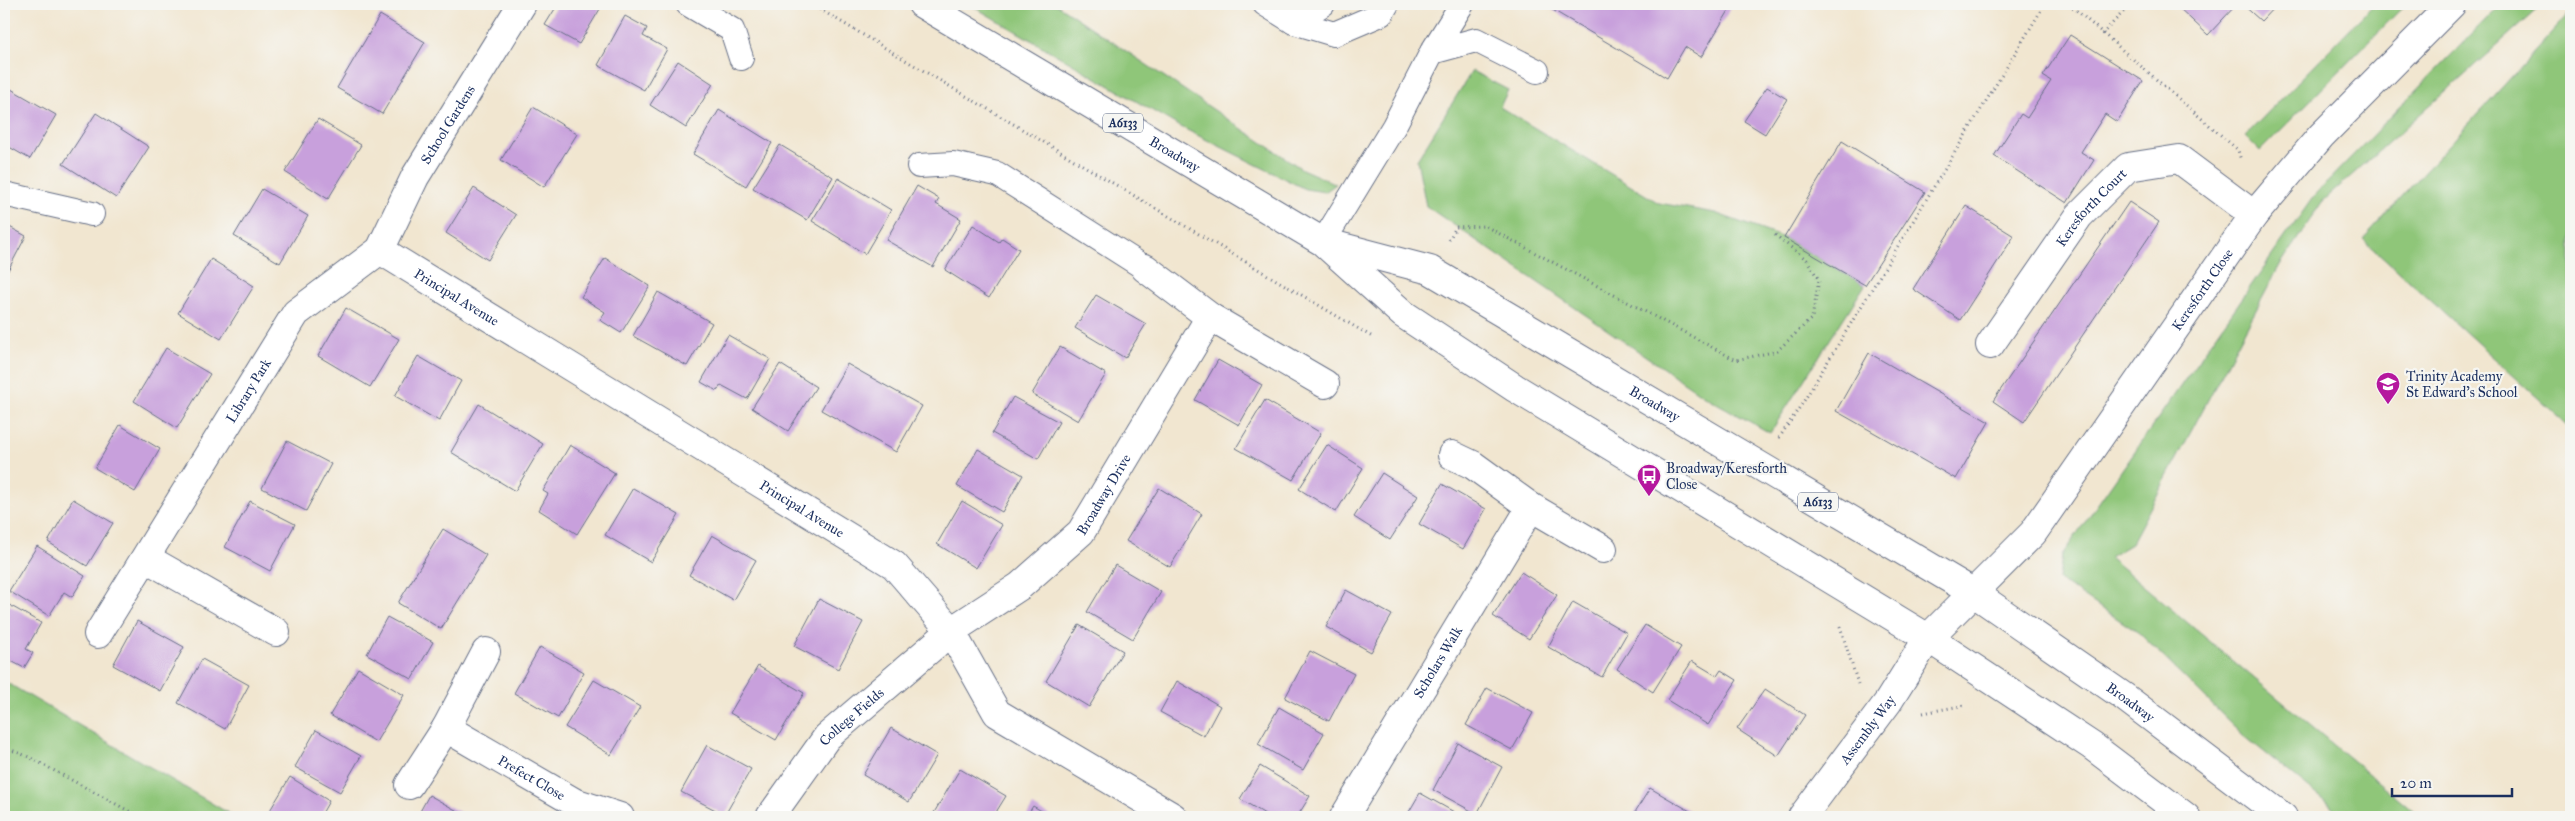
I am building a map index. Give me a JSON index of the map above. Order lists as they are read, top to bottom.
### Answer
{
  "streets": {
    "main road": [
      "A6133",
      "School Gardens",
      "Broadway",
      "Keresforth Court",
      "Keresforth Close",
      "Principal Avenue",
      "Library Park",
      "Broadway Drive",
      "Scholars Walk",
      "College Fields",
      "Assembly Way",
      "Prefect Close"
    ]
  },
  "crossings": [
    ["School Gardens", "Principal Avenue"],
    ["School Gardens", "Library Park"],
    ["Broadway", "Keresforth Close"],
    ["Broadway", "Assembly Way"],
    ["Keresforth Court", "Keresforth Close"],
    ["Principal Avenue", "Library Park"],
    ["Principal Avenue", "Broadway Drive"],
    ["Principal Avenue", "College Fields"],
    ["Broadway Drive", "College Fields"]
  ],
  "places": {
    "school or university": ["Trinity Academy St Edward's School"],
    "bus stop": ["Broadway/Keresforth Close"]
  },
  "scale_bar": "20 m"
}
